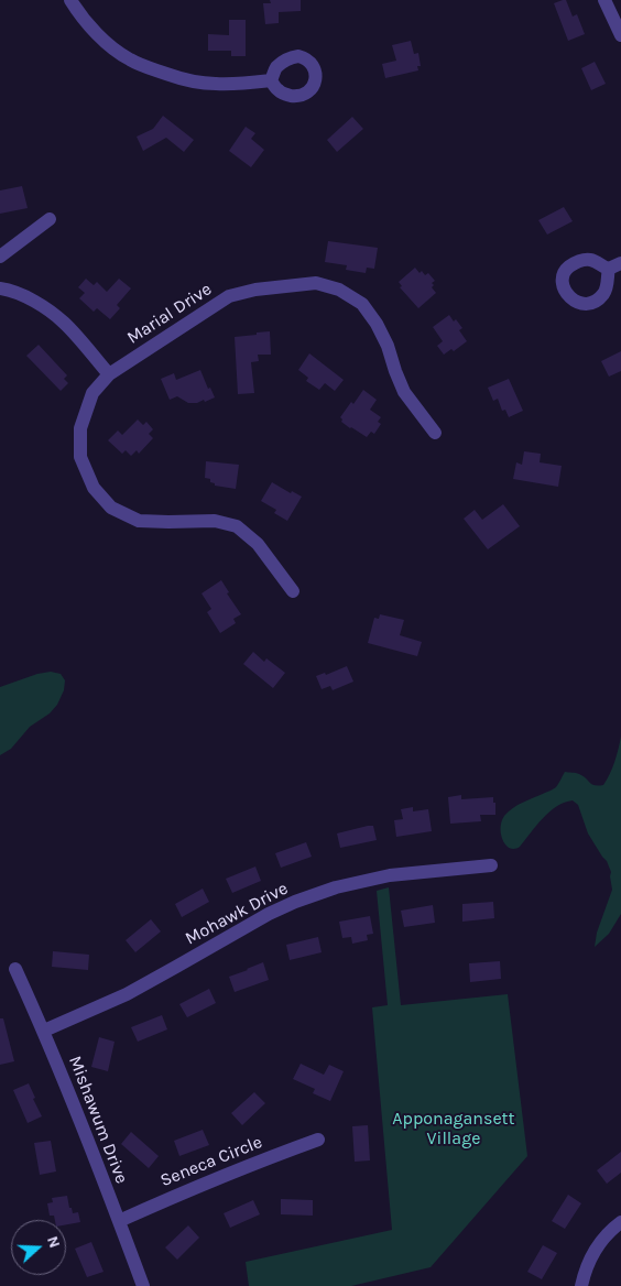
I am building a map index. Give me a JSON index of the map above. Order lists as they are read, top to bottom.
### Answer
{
  "streets": {
    "street": [
      "Marial Drive",
      "Mohawk Drive",
      "Mishawum Drive",
      "Seneca Circle"
    ]
  },
  "crossings": [
    ["Mohawk Drive", "Mishawum Drive"],
    ["Mishawum Drive", "Seneca Circle"]
  ],
  "parks": ["Apponagansett Village"],
  "north": "right"
}
